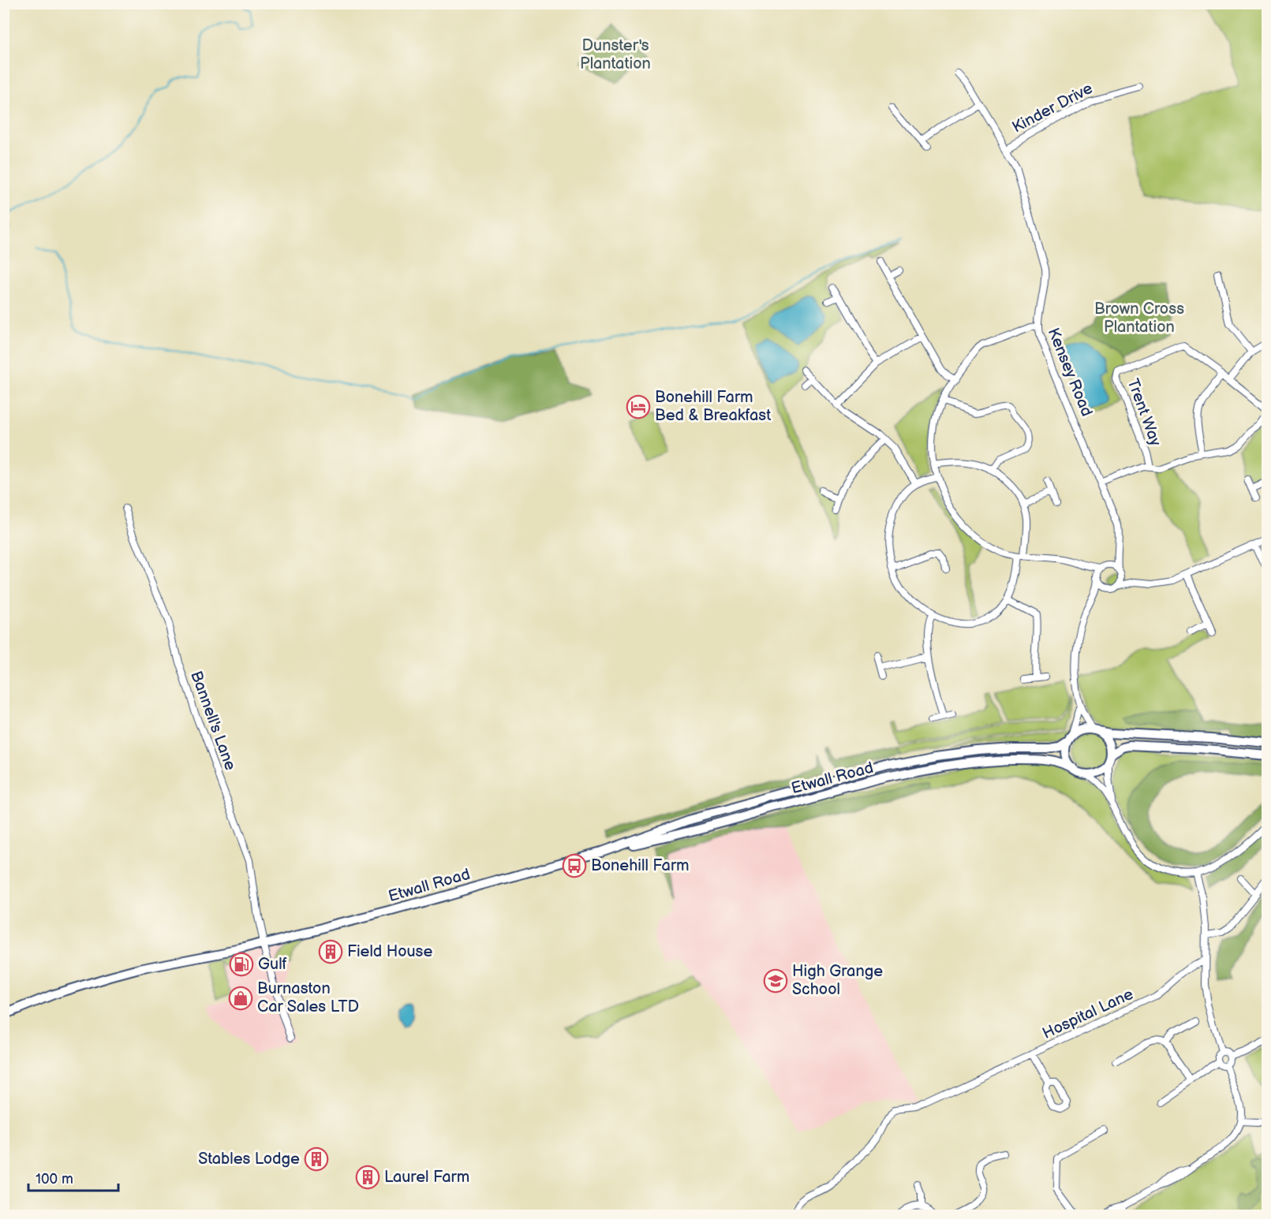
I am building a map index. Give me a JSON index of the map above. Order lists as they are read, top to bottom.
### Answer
{
  "streets": {
    "highway": ["Etwall Road"],
    "street": [
      "Kinder Drive",
      "Kensey Road",
      "Trent Way",
      "Bannell's Lane",
      "Hospital Lane"
    ]
  },
  "crossings": [
    ["Kinder Drive", "Kensey Road"],
    ["Kensey Road", "Trent Way"],
    ["Bannell's Lane", "Etwall Road"]
  ],
  "parks": ["Dunster's Plantation", "Brown Cross Plantation"],
  "places": {
    "hotel": ["Bonehill Farm Bed & Breakfast"],
    "bus stop": ["Bonehill Farm"],
    "building": ["Field House", "Stables Lodge", "Laurel Farm"],
    "fuel station": ["Gulf"],
    "school or university": ["High Grange School"],
    "shop": ["Burnaston Car Sales LTD"]
  },
  "scale_bar": "100 m"
}
